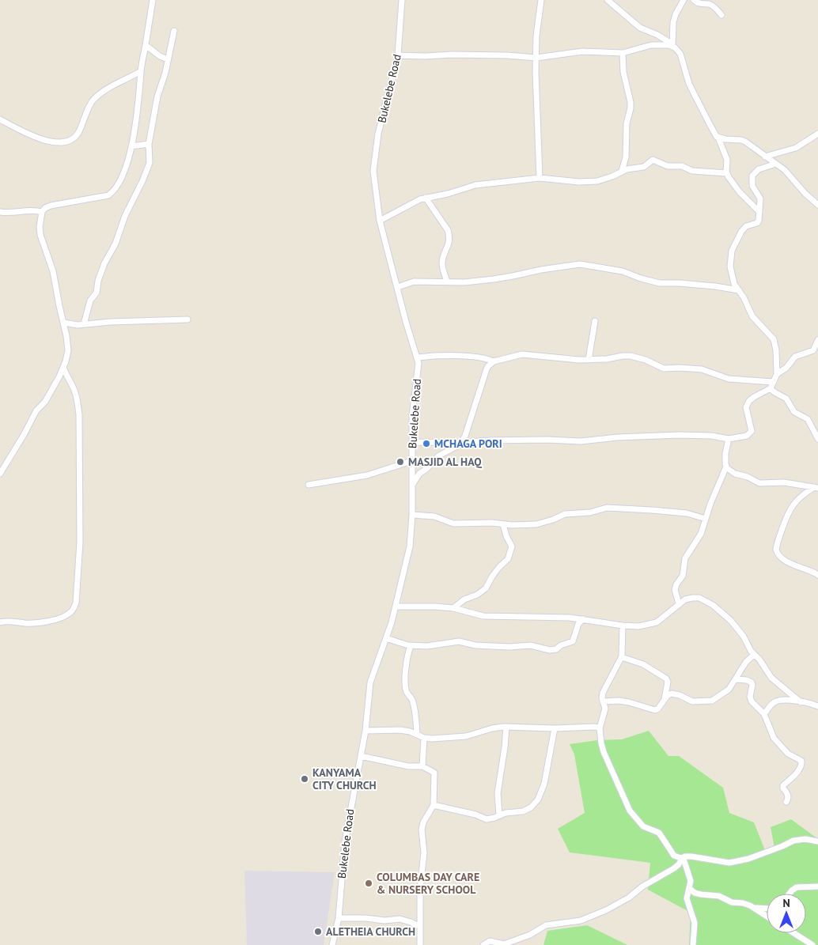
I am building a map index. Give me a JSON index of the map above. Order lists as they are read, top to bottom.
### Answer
{
  "streets": {
    "street": ["Bukelebe Road"]
  },
  "places": [
    "MCHAGA PORI",
    "MASJID AL HAQ",
    "KANYAMA CITY CHURCH",
    "COLUMBAS DAY CARE & NURSERY SCHOOL",
    "ALETHEIA CHURCH"
  ],
  "north": "top"
}
